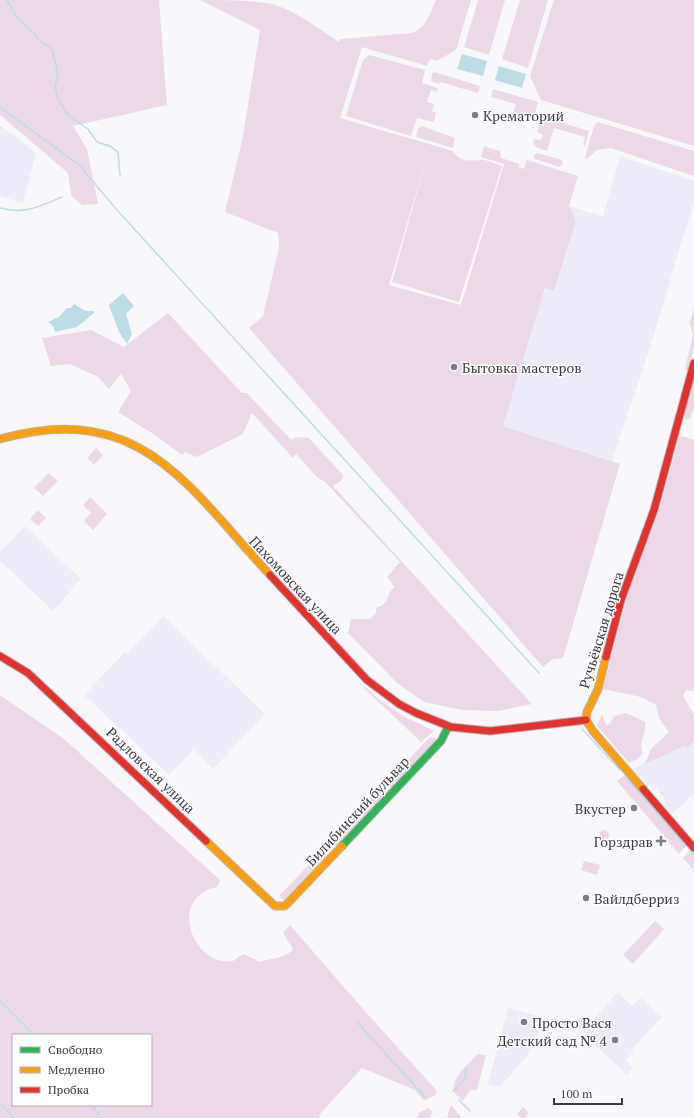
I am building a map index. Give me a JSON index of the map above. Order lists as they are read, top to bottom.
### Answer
{
  "streets": {
    "street": [
      "Пахомовская улица",
      "Ручьёвская дорога",
      "Радловская улица",
      "Билибинский бульвар"
    ]
  },
  "crossings": [
    ["Пахомовская улица", "Ручьёвская дорога"],
    ["Пахомовская улица", "Билибинский бульвар"],
    ["Радловская улица", "Билибинский бульвар"]
  ],
  "places": {
    "other": [
      "Крематорий",
      "Бытовка мастеров",
      "Вкустер",
      "Вайлдберриз",
      "Просто Вася",
      "Детский сад № 4"
    ],
    "health": ["Горздрав"]
  },
  "legend": ["Свободно", "Медленно", "Пробка"],
  "scale_bar": "100 m"
}
